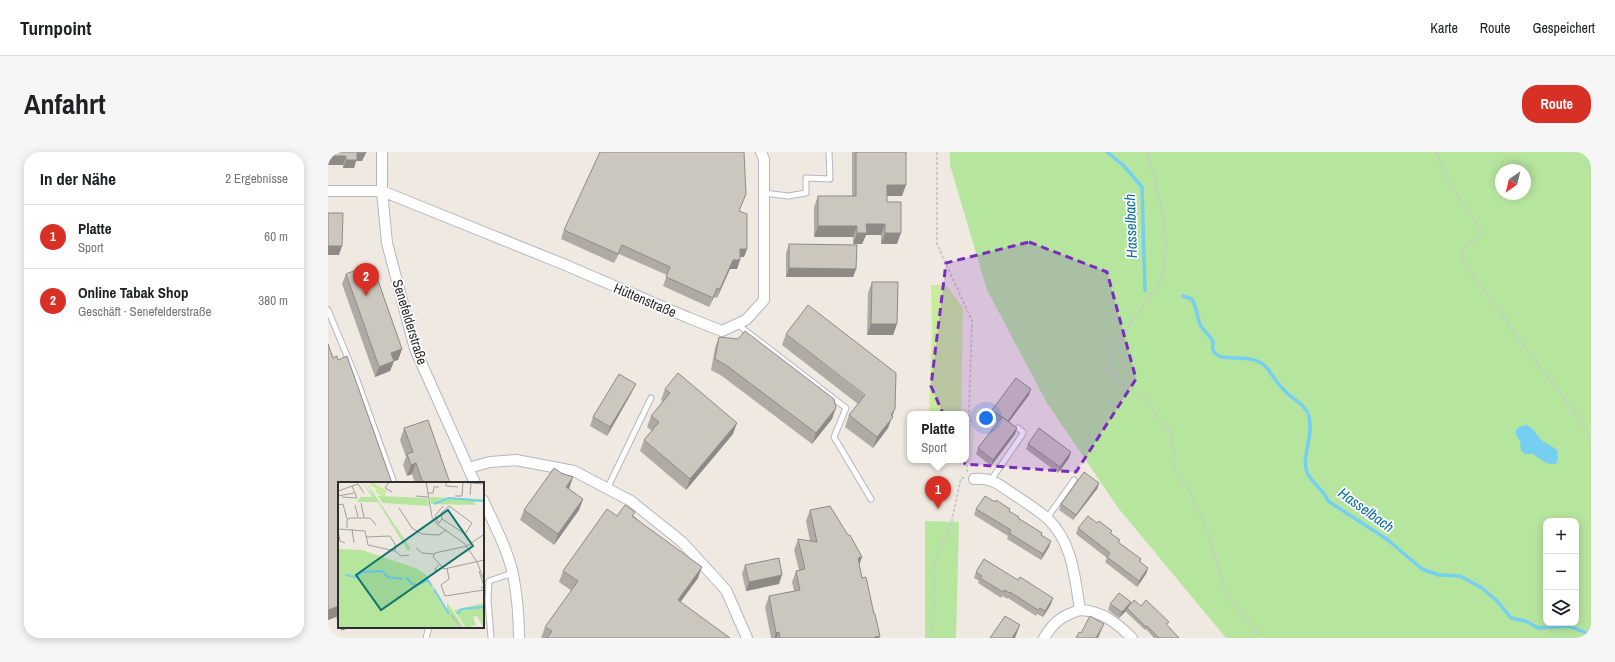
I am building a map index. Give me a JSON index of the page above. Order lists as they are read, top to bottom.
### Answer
{
  "streets": {
    "street": ["Hüttenstraße", "Senefelderstraße"]
  },
  "crossings": [
    ["Hüttenstraße", "Senefelderstraße"]
  ],
  "water": ["Hasselbach"],
  "north": "bottom left",
  "page": {
    "header": "Turnpoint",
    "nav": ["Karte", "Route", "Gespeichert"],
    "title": "Anfahrt",
    "buttons": "Route",
    "heading": ["In der Nähe", "2 Ergebnisse"],
    "list": [
      {
        "mark": "1",
        "name": "Platte",
        "note": "Sport",
        "value": "60 m"
      },
      {
        "mark": "2",
        "name": "Online Tabak Shop",
        "note": "Geschäft · Senefelderstraße",
        "value": "380 m"
      }
    ],
    "pins": ["2", "1"],
    "popup": ["Platte", "Sport"],
    "map_buttons": ["+", "−"]
  }
}
